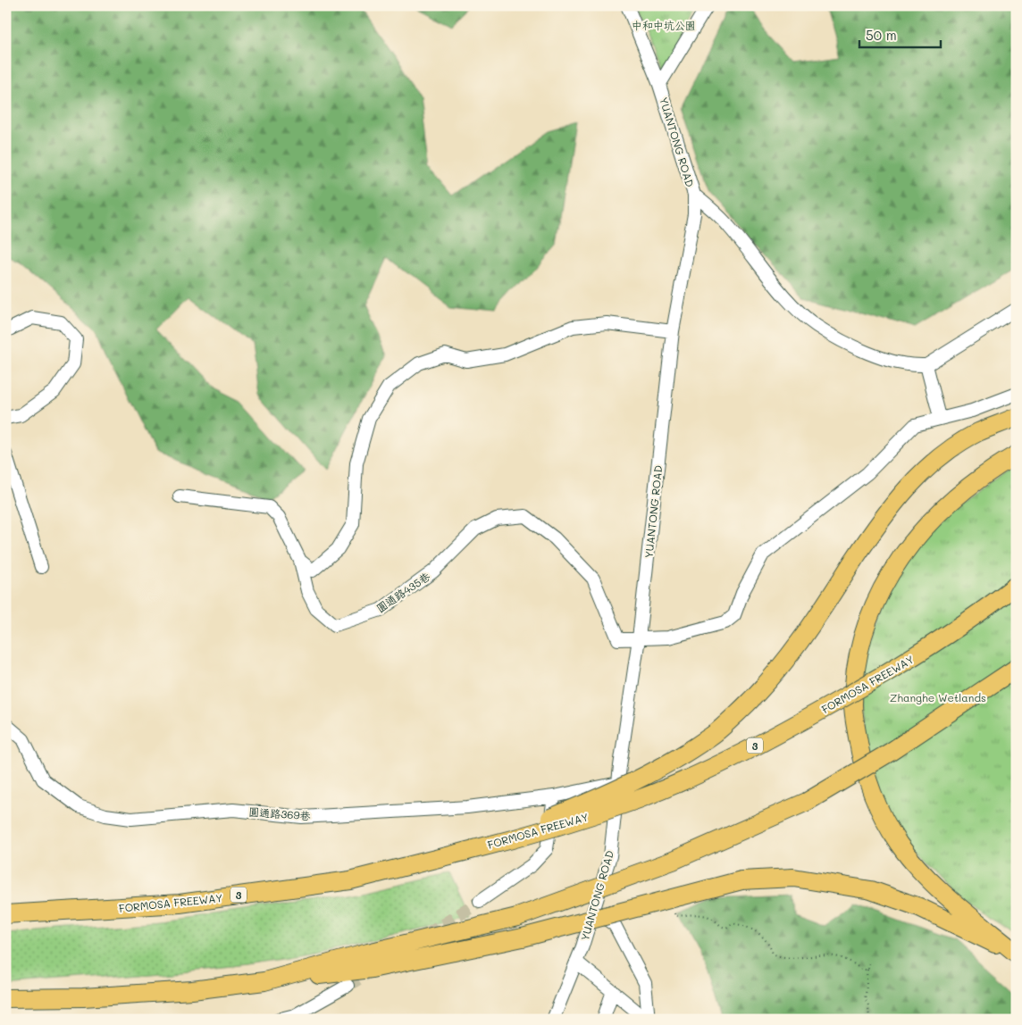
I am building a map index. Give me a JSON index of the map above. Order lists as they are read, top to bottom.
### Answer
{
  "streets": {
    "highway": ["FORMOSA FREEWAY", "3"],
    "street": ["YUANTONG ROAD", "圓通路435巷", "圓通路369巷"]
  },
  "crossings": [
    ["YUANTONG ROAD", "圓通路435巷"],
    ["YUANTONG ROAD", "圓通路369巷"]
  ],
  "parks": ["中和中坑公園", "Zhanghe Wetlands"],
  "scale_bar": "50 m"
}
